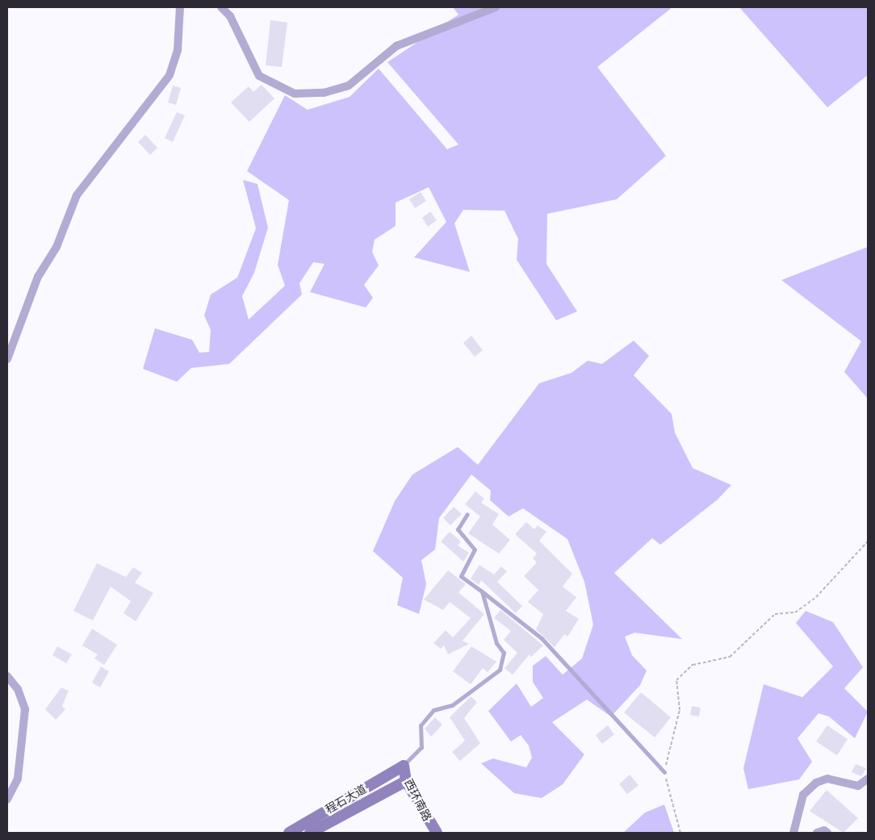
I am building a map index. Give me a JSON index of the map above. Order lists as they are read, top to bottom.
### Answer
{
  "streets": {
    "street": ["程石大道", "西环南路"]
  },
  "crossings": [
    ["程石大道", "西环南路"]
  ]
}
